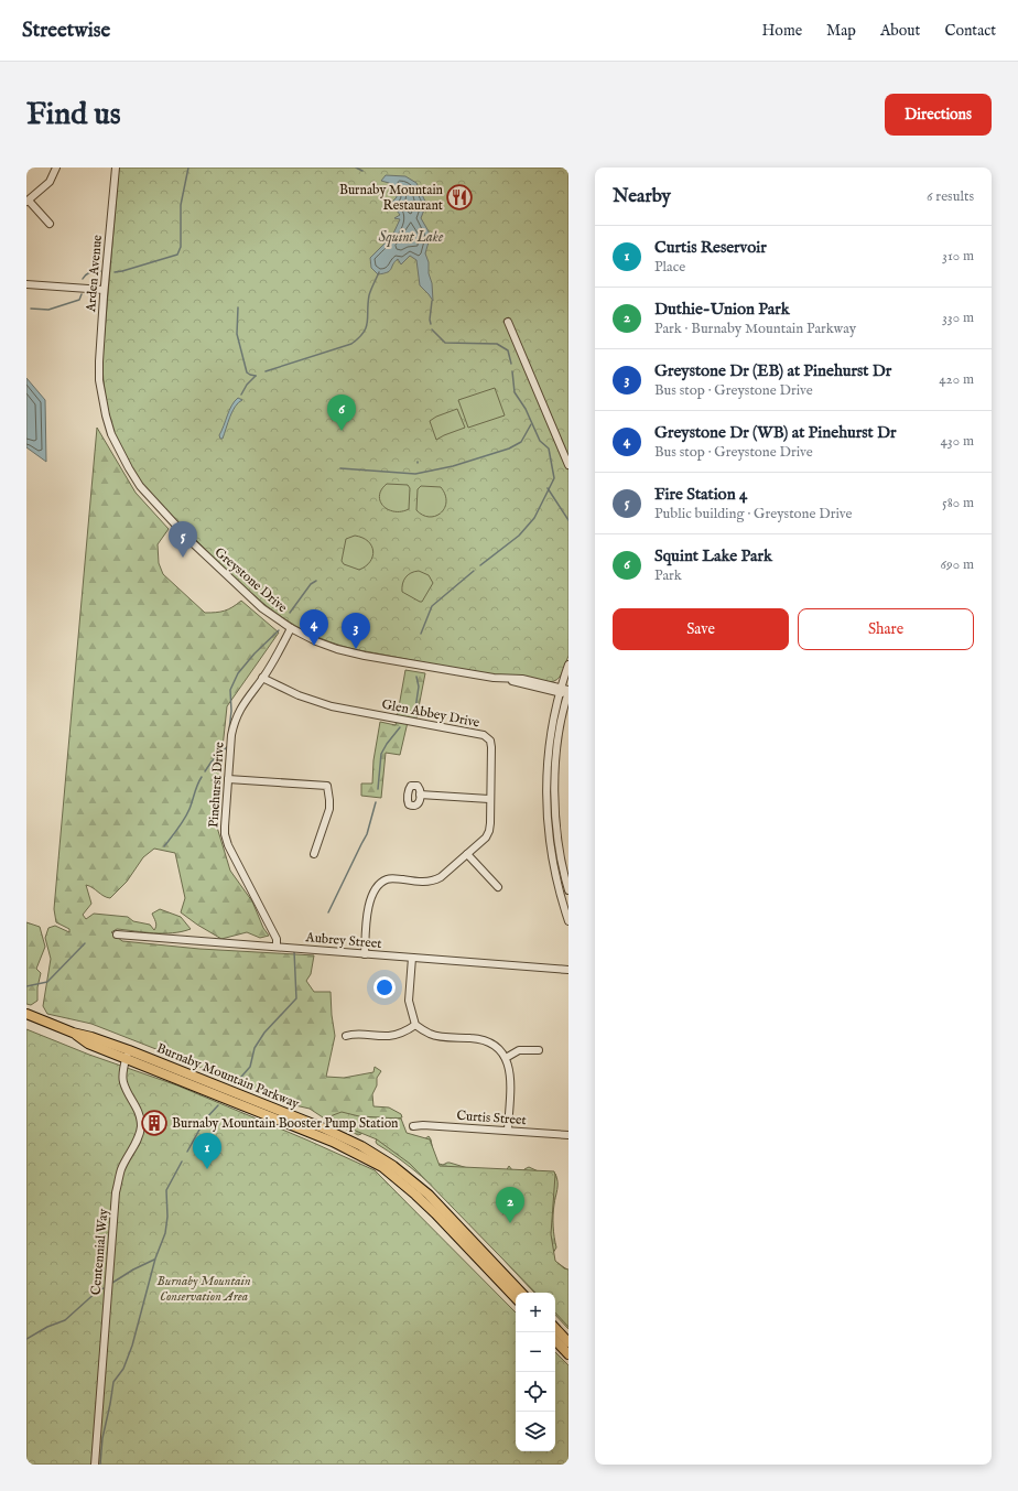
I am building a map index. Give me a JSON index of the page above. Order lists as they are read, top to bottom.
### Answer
{
  "streets": {
    "main road": ["Burnaby Mountain Parkway"],
    "street": [
      "Arden Avenue",
      "Greystone Drive",
      "Glen Abbey Drive",
      "Pinehurst Drive",
      "Aubrey Street",
      "Curtis Street",
      "Centennial Way"
    ]
  },
  "crossings": [
    ["Arden Avenue", "Greystone Drive"],
    ["Greystone Drive", "Pinehurst Drive"],
    ["Glen Abbey Drive", "Pinehurst Drive"],
    ["Glen Abbey Drive", "Aubrey Street"],
    ["Pinehurst Drive", "Aubrey Street"],
    ["Burnaby Mountain Parkway", "Centennial Way"]
  ],
  "water": ["Squint Lake"],
  "parks": ["Burnaby Mountain Conservation Area"],
  "places": {
    "restaurant": ["Burnaby Mountain Restaurant"],
    "building": ["Burnaby Mountain Booster Pump Station"]
  },
  "page": {
    "header": "Streetwise",
    "nav": [
      "Home",
      "Map",
      "About",
      "Contact"
    ],
    "buttons": [
      "Directions",
      ["Save", "Share"]
    ],
    "title": "Find us",
    "heading": ["Nearby", "6 results"],
    "list": [
      {
        "mark": "1",
        "name": "Curtis Reservoir",
        "note": "Place",
        "value": "310 m"
      },
      {
        "mark": "2",
        "name": "Duthie-Union Park",
        "note": "Park · Burnaby Mountain Parkway",
        "value": "330 m"
      },
      {
        "mark": "3",
        "name": "Greystone Dr (EB) at Pinehurst Dr",
        "note": "Bus stop · Greystone Drive",
        "value": "420 m"
      },
      {
        "mark": "4",
        "name": "Greystone Dr (WB) at Pinehurst Dr",
        "note": "Bus stop · Greystone Drive",
        "value": "430 m"
      },
      {
        "mark": "5",
        "name": "Fire Station 4",
        "note": "Public building · Greystone Drive",
        "value": "580 m"
      },
      {
        "mark": "6",
        "name": "Squint Lake Park",
        "note": "Park",
        "value": "690 m"
      }
    ],
    "pins": [
      "6",
      "5",
      "4",
      "3",
      "1",
      "2"
    ],
    "map_buttons": ["+", "−"]
  }
}
